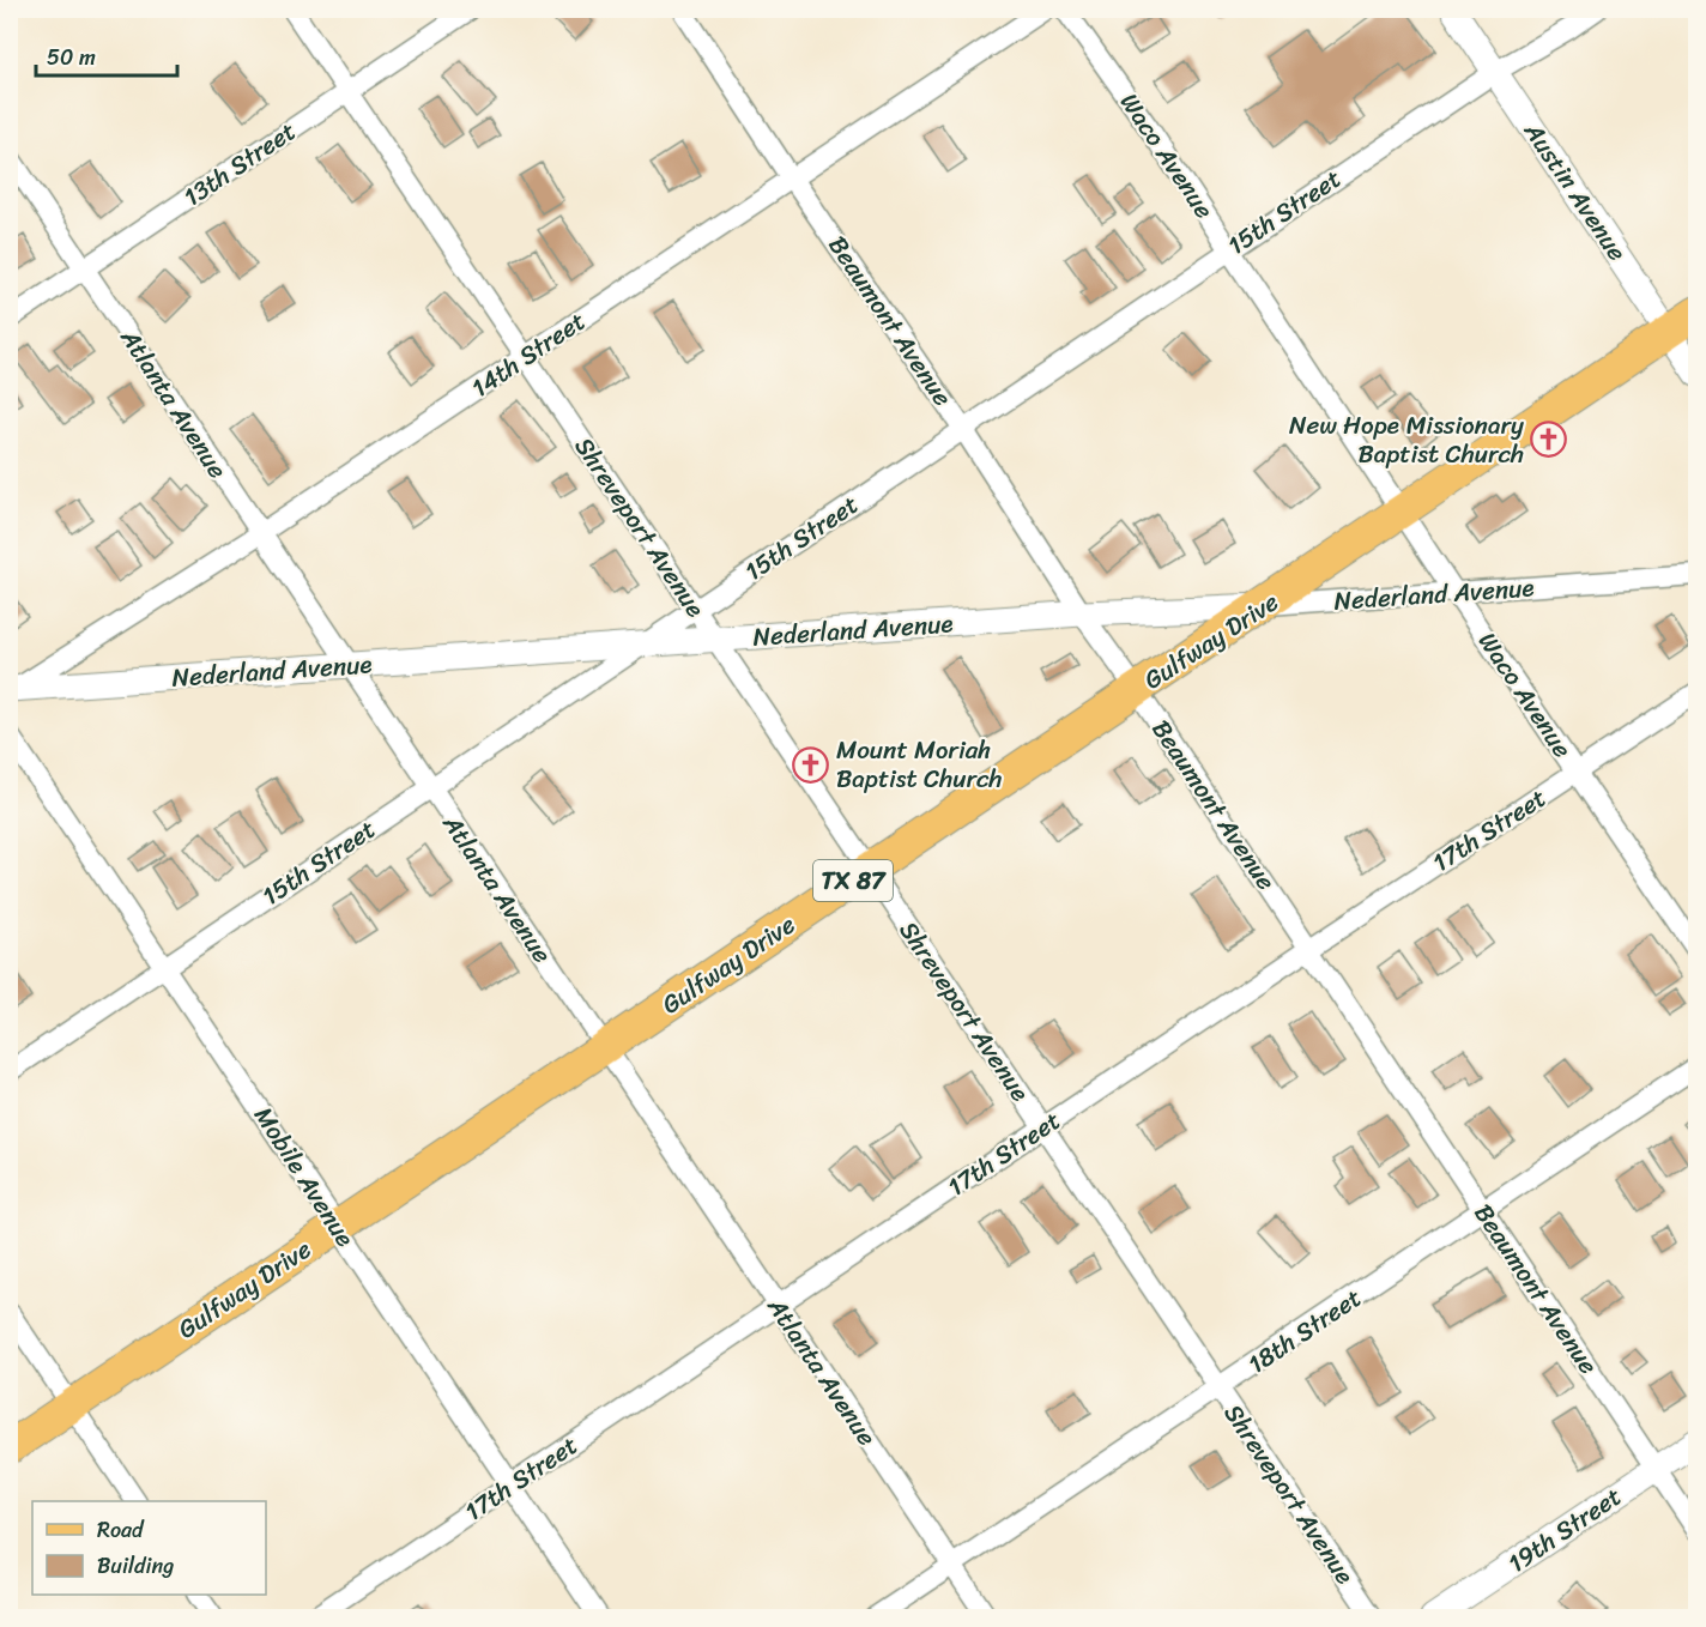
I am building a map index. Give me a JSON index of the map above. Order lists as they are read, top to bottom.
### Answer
{
  "streets": {
    "main road": ["Gulfway Drive", "TX 87"],
    "street": [
      "Waco Avenue",
      "13th Street",
      "Austin Avenue",
      "15th Street",
      "Beaumont Avenue",
      "14th Street",
      "Atlanta Avenue",
      "Shreveport Avenue",
      "Nederland Avenue",
      "17th Street",
      "Mobile Avenue",
      "18th Street",
      "19th Street"
    ]
  },
  "crossings": [
    ["Waco Avenue", "15th Street"],
    ["Waco Avenue", "Nederland Avenue"],
    ["Waco Avenue", "Gulfway Drive"],
    ["Waco Avenue", "17th Street"],
    ["13th Street", "Atlanta Avenue"],
    ["13th Street", "Shreveport Avenue"],
    ["Austin Avenue", "15th Street"],
    ["Austin Avenue", "Gulfway Drive"],
    ["15th Street", "Beaumont Avenue"],
    ["15th Street", "Atlanta Avenue"],
    ["15th Street", "Shreveport Avenue"],
    ["15th Street", "Nederland Avenue"],
    ["15th Street", "Mobile Avenue"],
    ["Beaumont Avenue", "14th Street"],
    ["Beaumont Avenue", "Nederland Avenue"],
    ["Beaumont Avenue", "Gulfway Drive"],
    ["Beaumont Avenue", "17th Street"],
    ["Beaumont Avenue", "18th Street"],
    ["Beaumont Avenue", "19th Street"],
    ["14th Street", "Atlanta Avenue"],
    ["14th Street", "Shreveport Avenue"],
    ["14th Street", "Nederland Avenue"],
    ["Atlanta Avenue", "Nederland Avenue"],
    ["Atlanta Avenue", "Gulfway Drive"],
    ["Atlanta Avenue", "17th Street"],
    ["Atlanta Avenue", "18th Street"],
    ["Shreveport Avenue", "Nederland Avenue"],
    ["Shreveport Avenue", "Gulfway Drive"],
    ["Shreveport Avenue", "17th Street"],
    ["Shreveport Avenue", "18th Street"],
    ["Nederland Avenue", "Gulfway Drive"],
    ["Gulfway Drive", "Mobile Avenue"],
    ["17th Street", "Mobile Avenue"]
  ],
  "places": {
    "church": ["New Hope Missionary Baptist Church", "Mount Moriah Baptist Church"]
  },
  "legend": ["Road", "Building"],
  "scale_bar": "50 m"
}
